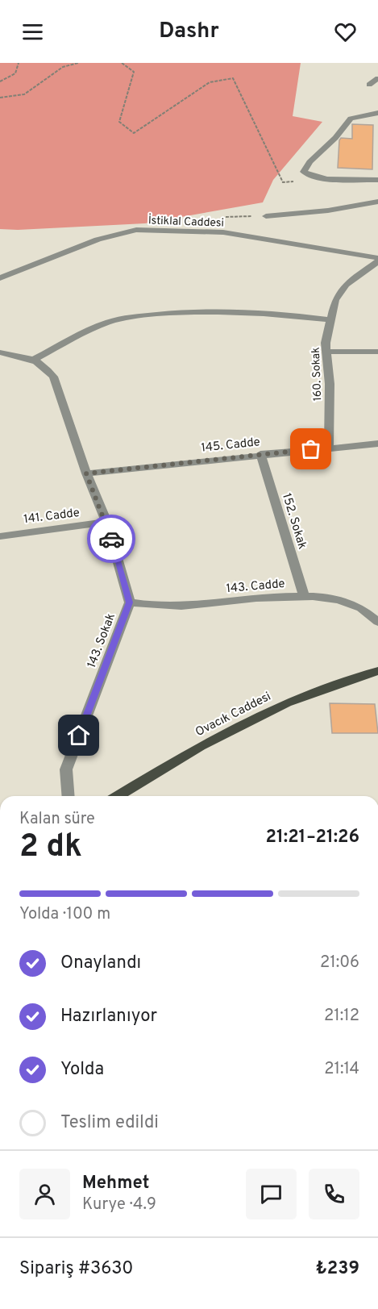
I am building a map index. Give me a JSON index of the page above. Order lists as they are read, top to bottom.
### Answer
{
  "streets": {
    "main road": ["Ovacık Caddesi"],
    "street": [
      "İstiklal Caddesi",
      "160. Sokak",
      "145. Cadde",
      "141. Cadde",
      "152. Sokak",
      "143. Cadde",
      "143. Sokak"
    ]
  },
  "crossings": [
    ["160. Sokak", "145. Cadde"],
    ["145. Cadde", "152. Sokak"],
    ["145. Cadde", "143. Sokak"],
    ["141. Cadde", "143. Sokak"],
    ["152. Sokak", "143. Cadde"],
    ["143. Cadde", "143. Sokak"]
  ],
  "page": {
    "header": "Dashr",
    "heading": ["2 dk", "Kalan süre", "21:21–21:26"],
    "panel": [
      "Mehmet",
      "Kurye · 4.9",
      "Sipariş #3630",
      "₺239"
    ],
    "bar": "Yolda · 100 m",
    "list": [
      ["Onaylandı", "21:06"],
      ["Hazırlanıyor", "21:12"],
      ["Yolda", "21:14"],
      "Teslim edildi"
    ]
  }
}
